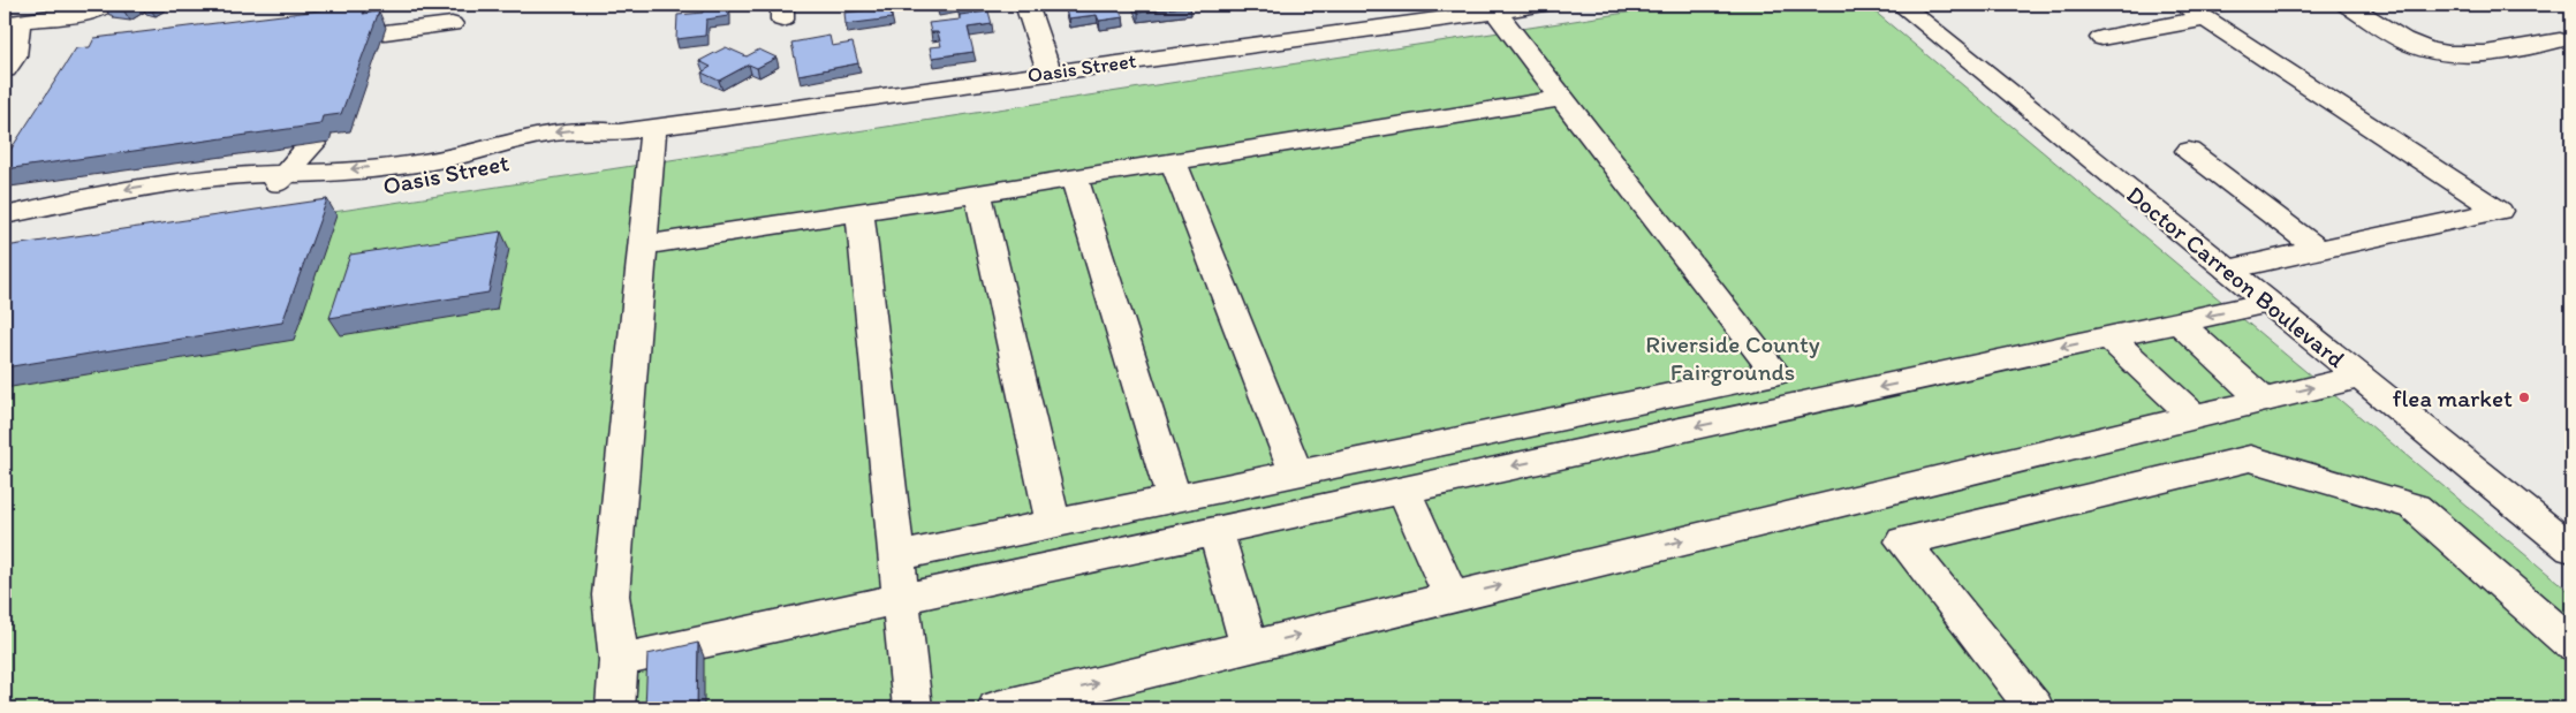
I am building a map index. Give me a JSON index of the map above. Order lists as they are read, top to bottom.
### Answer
{
  "streets": {
    "street": ["Oasis Street", "Doctor Carreon Boulevard"]
  },
  "parks": ["Riverside County Fairgrounds"],
  "places": ["flea market"]
}
